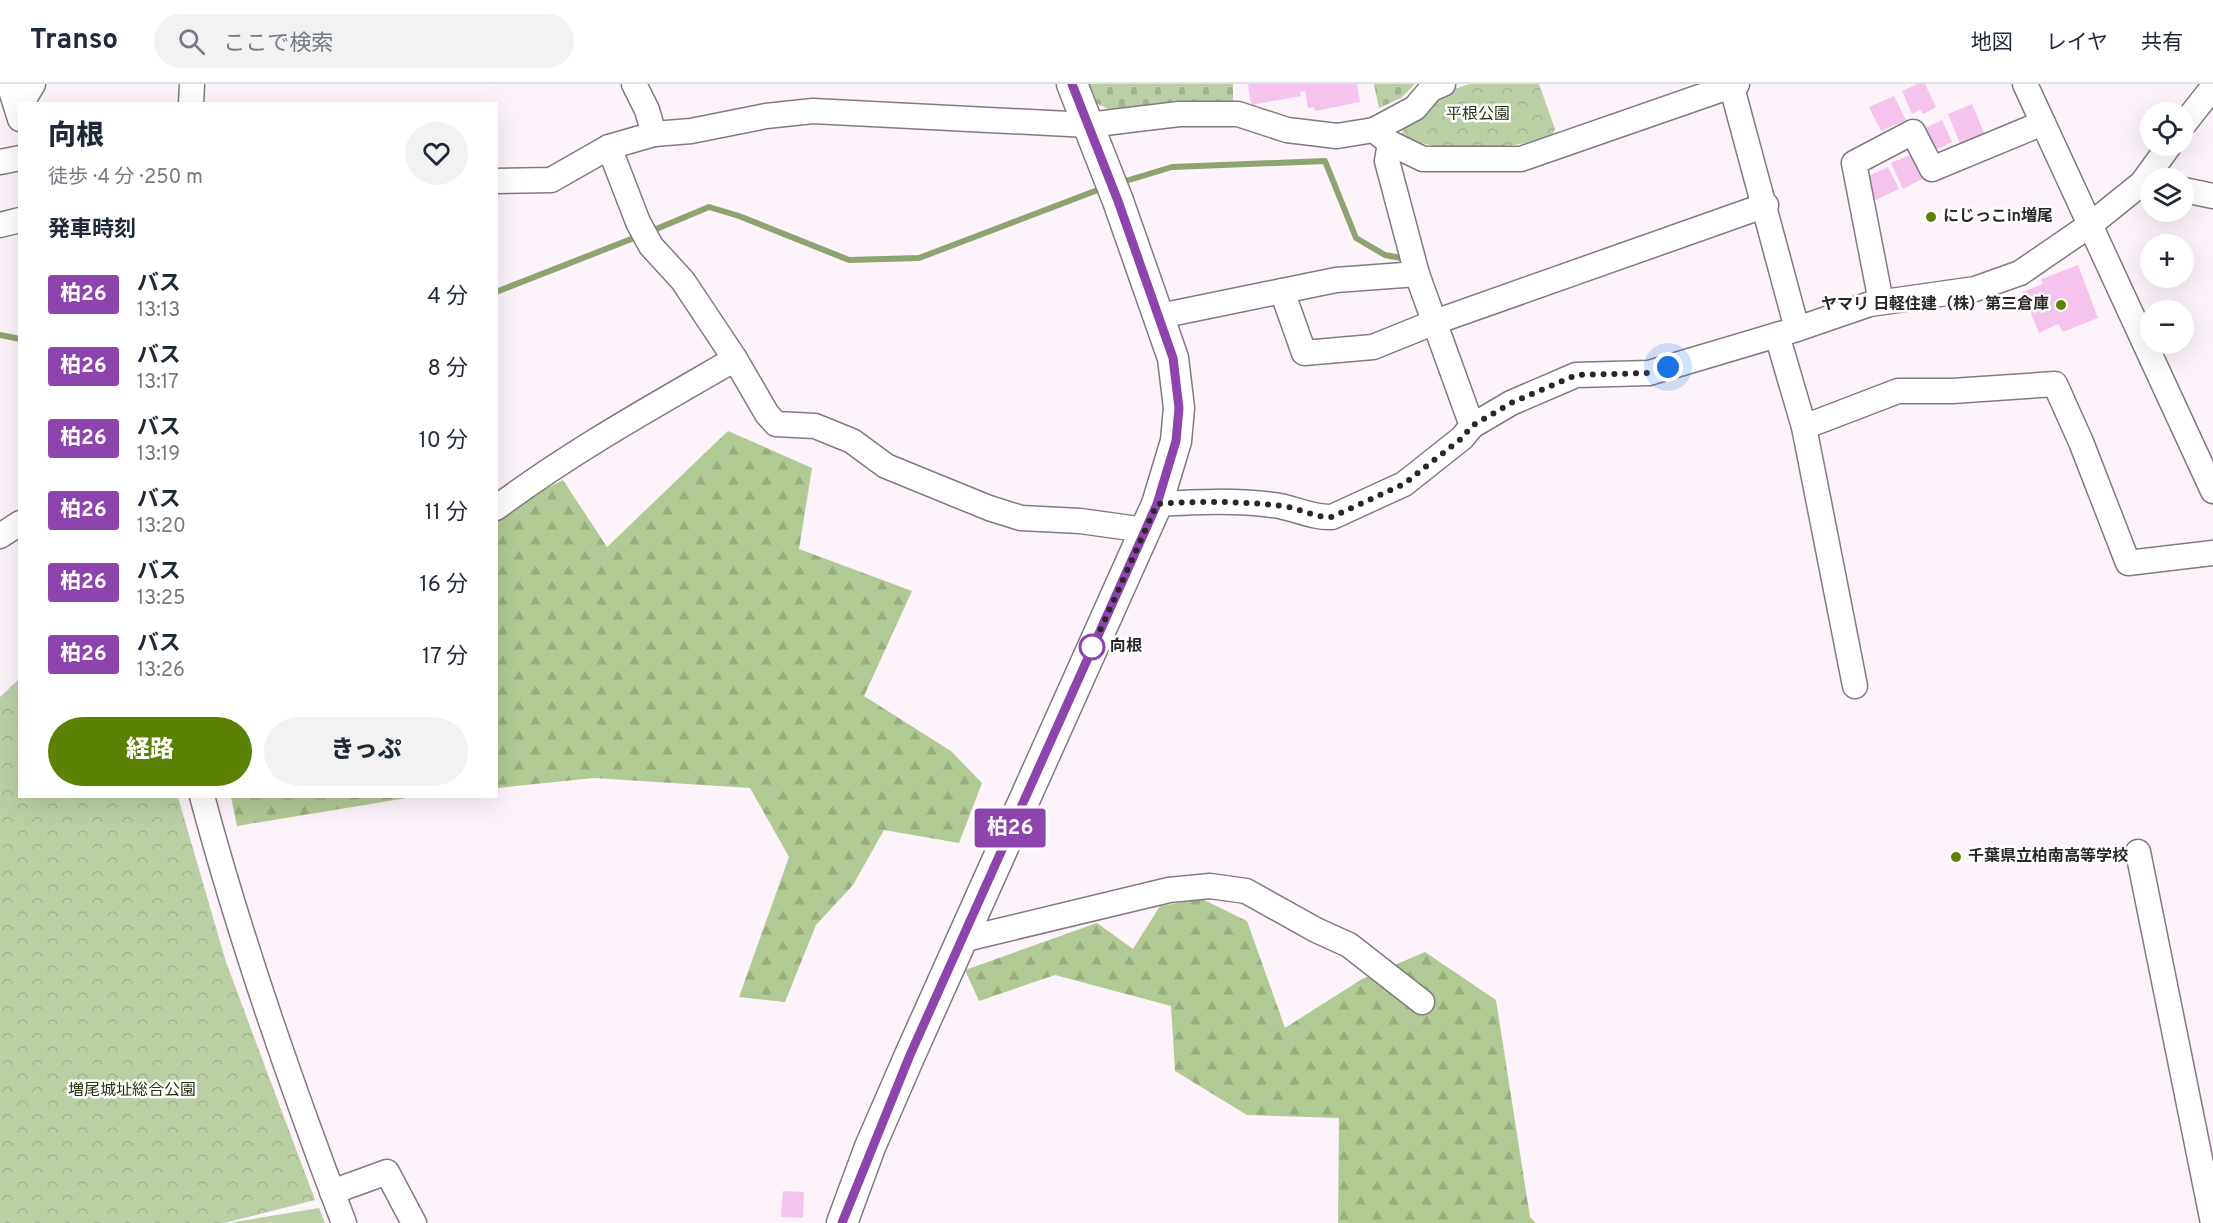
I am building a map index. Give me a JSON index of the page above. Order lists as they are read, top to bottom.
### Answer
{
  "parks": ["平根公園", "増尾城址総合公園"],
  "places": [
    "にじっこin増尾",
    "ヤマリ 日軽住建（株）第三倉庫",
    "向根",
    "千葉県立柏南高等学校"
  ],
  "lines": ["bus line 柏26"],
  "page": {
    "header": "Transo",
    "search": "ここで検索",
    "nav": ["地図", "レイヤ", "共有"],
    "on_map": "柏26",
    "map_buttons": ["+", "−"],
    "heading": [
      ["向根", "徒歩 · 4 分 · 250 m"],
      "発車時刻"
    ],
    "list": [
      {
        "mark": "柏26",
        "name": "バス",
        "note": "13:13",
        "value": "4 分"
      },
      {
        "mark": "柏26",
        "name": "バス",
        "note": "13:17",
        "value": "8 分"
      },
      {
        "mark": "柏26",
        "name": "バス",
        "note": "13:19",
        "value": "10 分"
      },
      {
        "mark": "柏26",
        "name": "バス",
        "note": "13:20",
        "value": "11 分"
      },
      {
        "mark": "柏26",
        "name": "バス",
        "note": "13:25",
        "value": "16 分"
      },
      {
        "mark": "柏26",
        "name": "バス",
        "note": "13:26",
        "value": "17 分"
      }
    ],
    "buttons": ["経路", "きっぷ"]
  }
}
